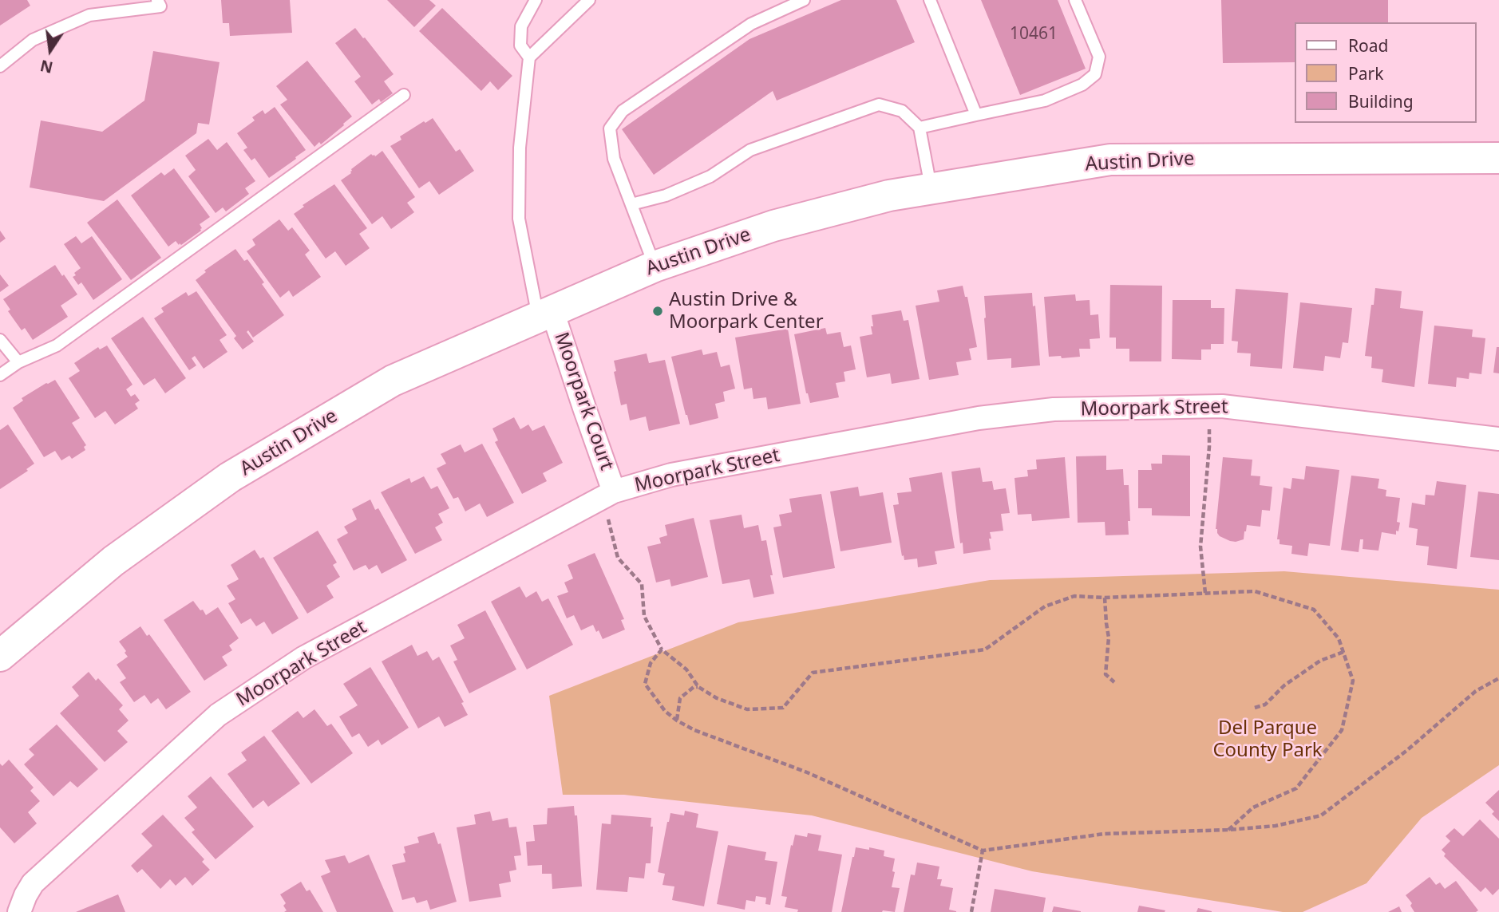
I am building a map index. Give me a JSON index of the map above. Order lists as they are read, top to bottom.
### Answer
{
  "streets": {
    "main road": ["Austin Drive"],
    "street": ["Moorpark Court", "Moorpark Street"]
  },
  "crossings": [
    ["Austin Drive", "Moorpark Court"],
    ["Moorpark Court", "Moorpark Street"]
  ],
  "parks": ["Del Parque County Park"],
  "places": ["Austin Drive & Moorpark Center"],
  "house_numbers": ["10461"],
  "legend": ["Road", "Park", "Building"],
  "north": "bottom"
}
